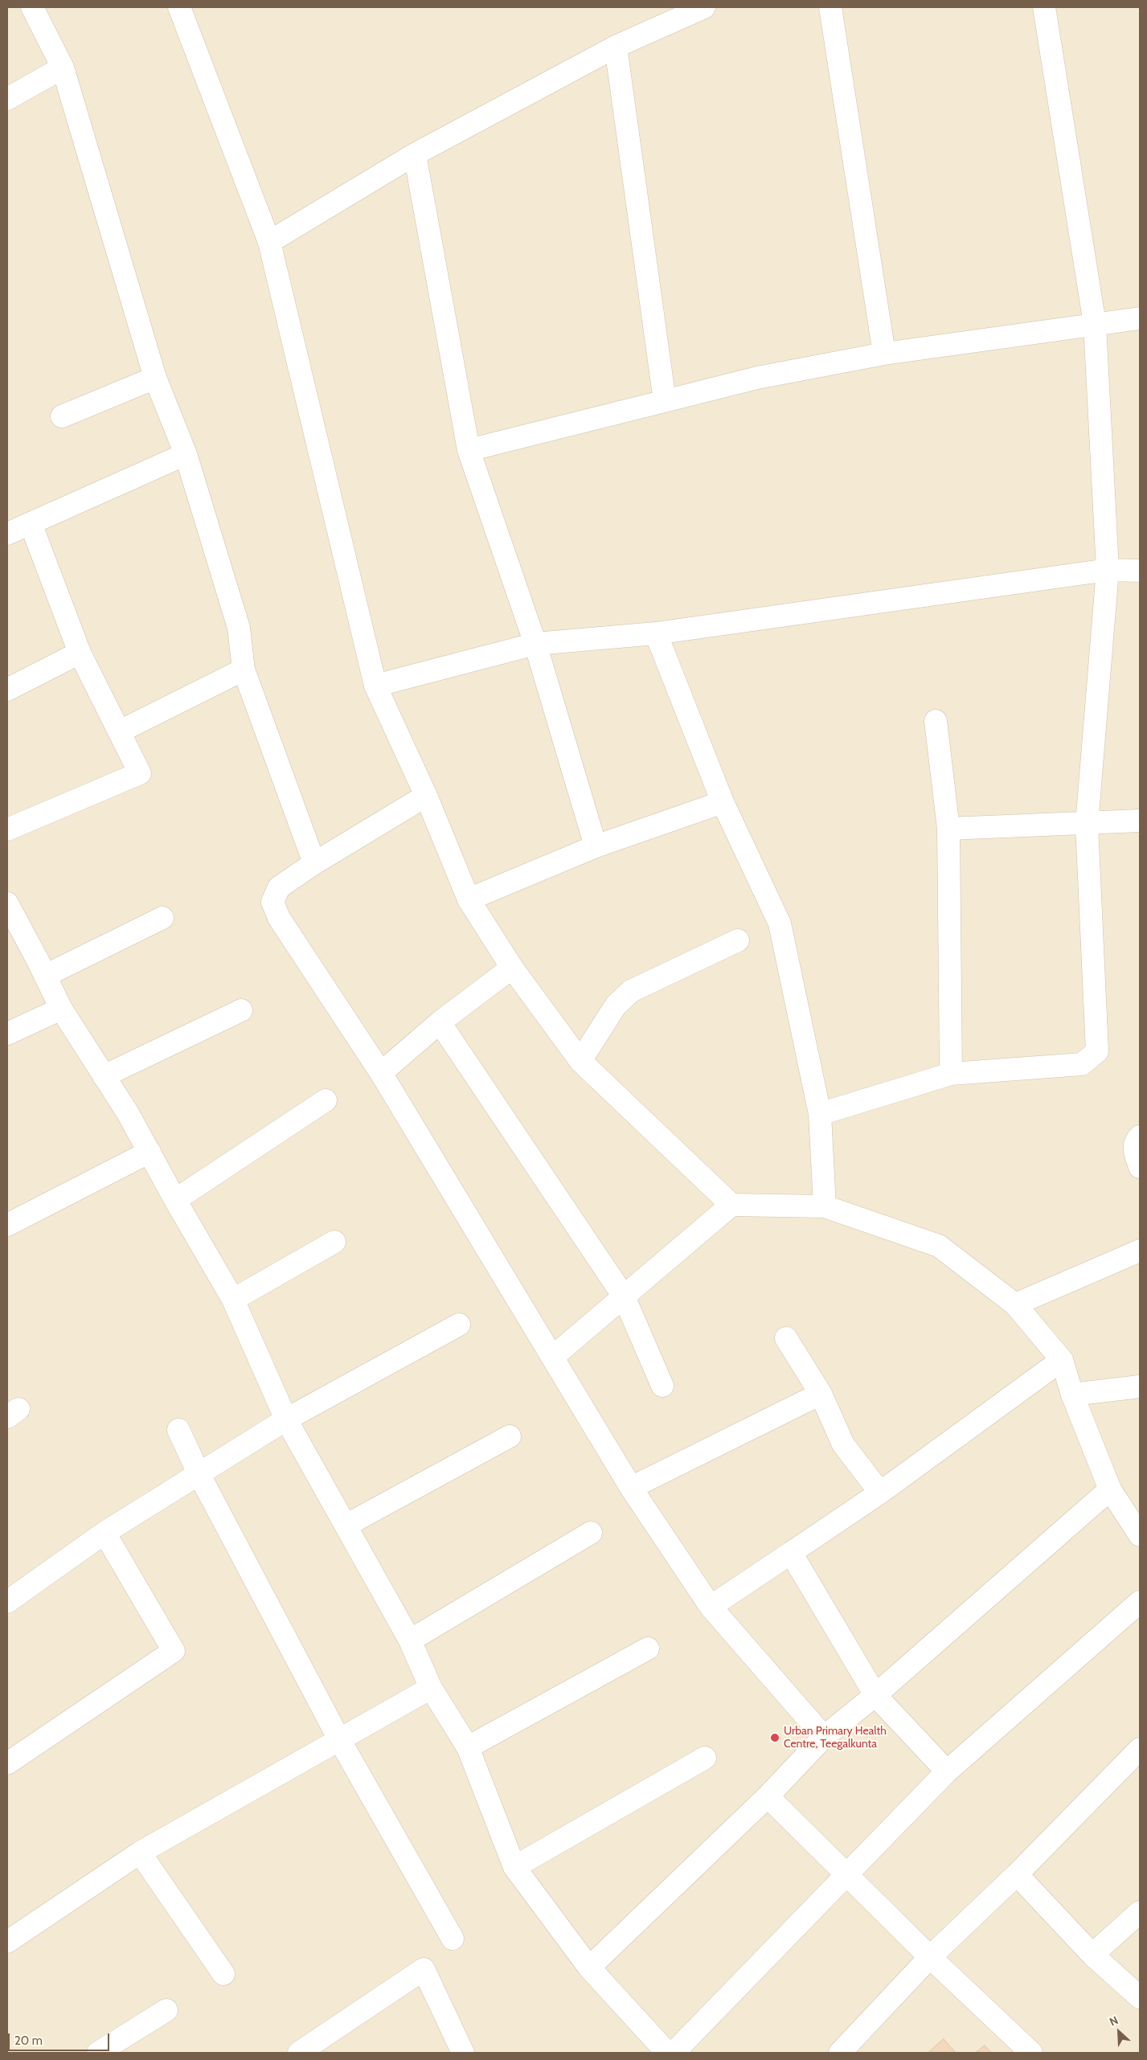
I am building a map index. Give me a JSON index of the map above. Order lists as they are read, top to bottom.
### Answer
{
  "places": ["Urban Primary Health Centre, Teegalkunta"],
  "scale_bar": "20 m",
  "north": "top left"
}
